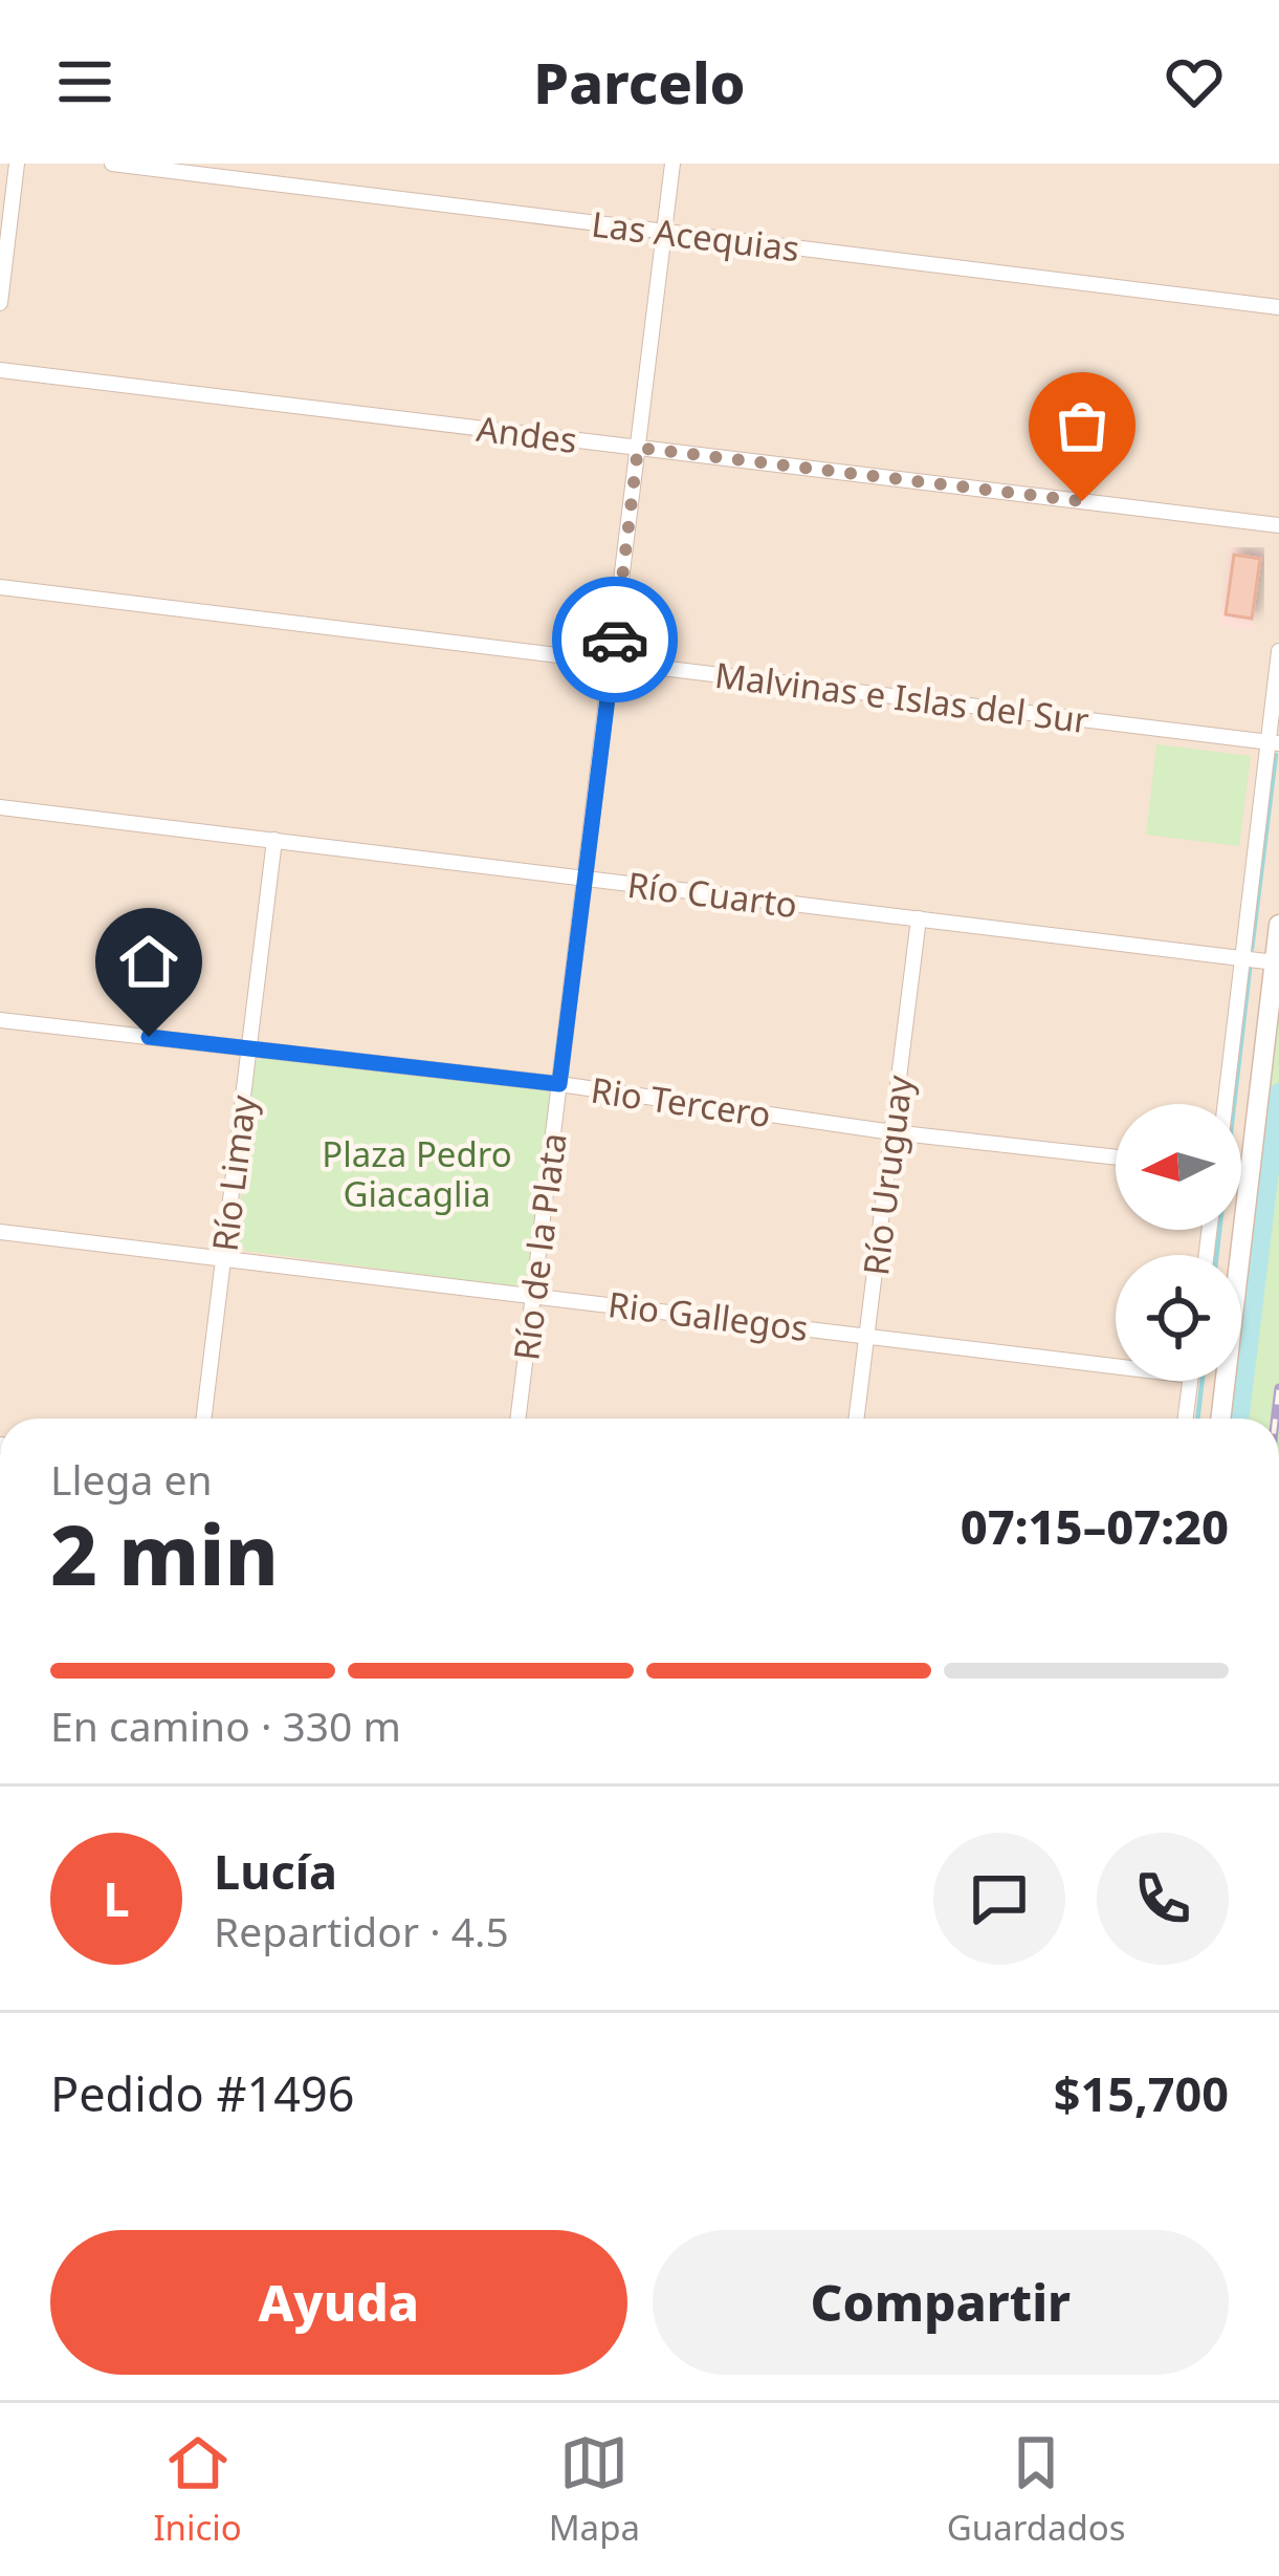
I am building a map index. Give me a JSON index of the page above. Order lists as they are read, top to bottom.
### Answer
{
  "streets": {
    "street": [
      "Las Acequias",
      "Andes",
      "Malvinas e Islas del Sur",
      "Río Cuarto",
      "Rio Tercero",
      "Río Limay",
      "Río Uruguay",
      "Río de la Plata",
      "Rio Gallegos"
    ]
  },
  "crossings": [
    ["Las Acequias", "Río de la Plata"],
    ["Andes", "Río de la Plata"],
    ["Malvinas e Islas del Sur", "Río de la Plata"],
    ["Río Cuarto", "Río Limay"],
    ["Río Cuarto", "Río Uruguay"],
    ["Río Cuarto", "Río de la Plata"],
    ["Rio Tercero", "Río Limay"],
    ["Rio Tercero", "Río Uruguay"],
    ["Rio Tercero", "Río de la Plata"],
    ["Río Limay", "Rio Gallegos"],
    ["Río Uruguay", "Rio Gallegos"],
    ["Río de la Plata", "Rio Gallegos"]
  ],
  "parks": ["Plaza Pedro Giacaglia"],
  "north": "left",
  "page": {
    "header": "Parcelo",
    "heading": ["2 min", "Llega en", "07:15–07:20"],
    "panel": [
      "Lucía",
      "Repartidor · 4.5",
      "Pedido #1496",
      "$15,700"
    ],
    "bar": "En camino · 330 m",
    "round": "L",
    "buttons": ["Ayuda", "Compartir"],
    "tabs": ["Inicio", "Mapa", "Guardados"]
  }
}
